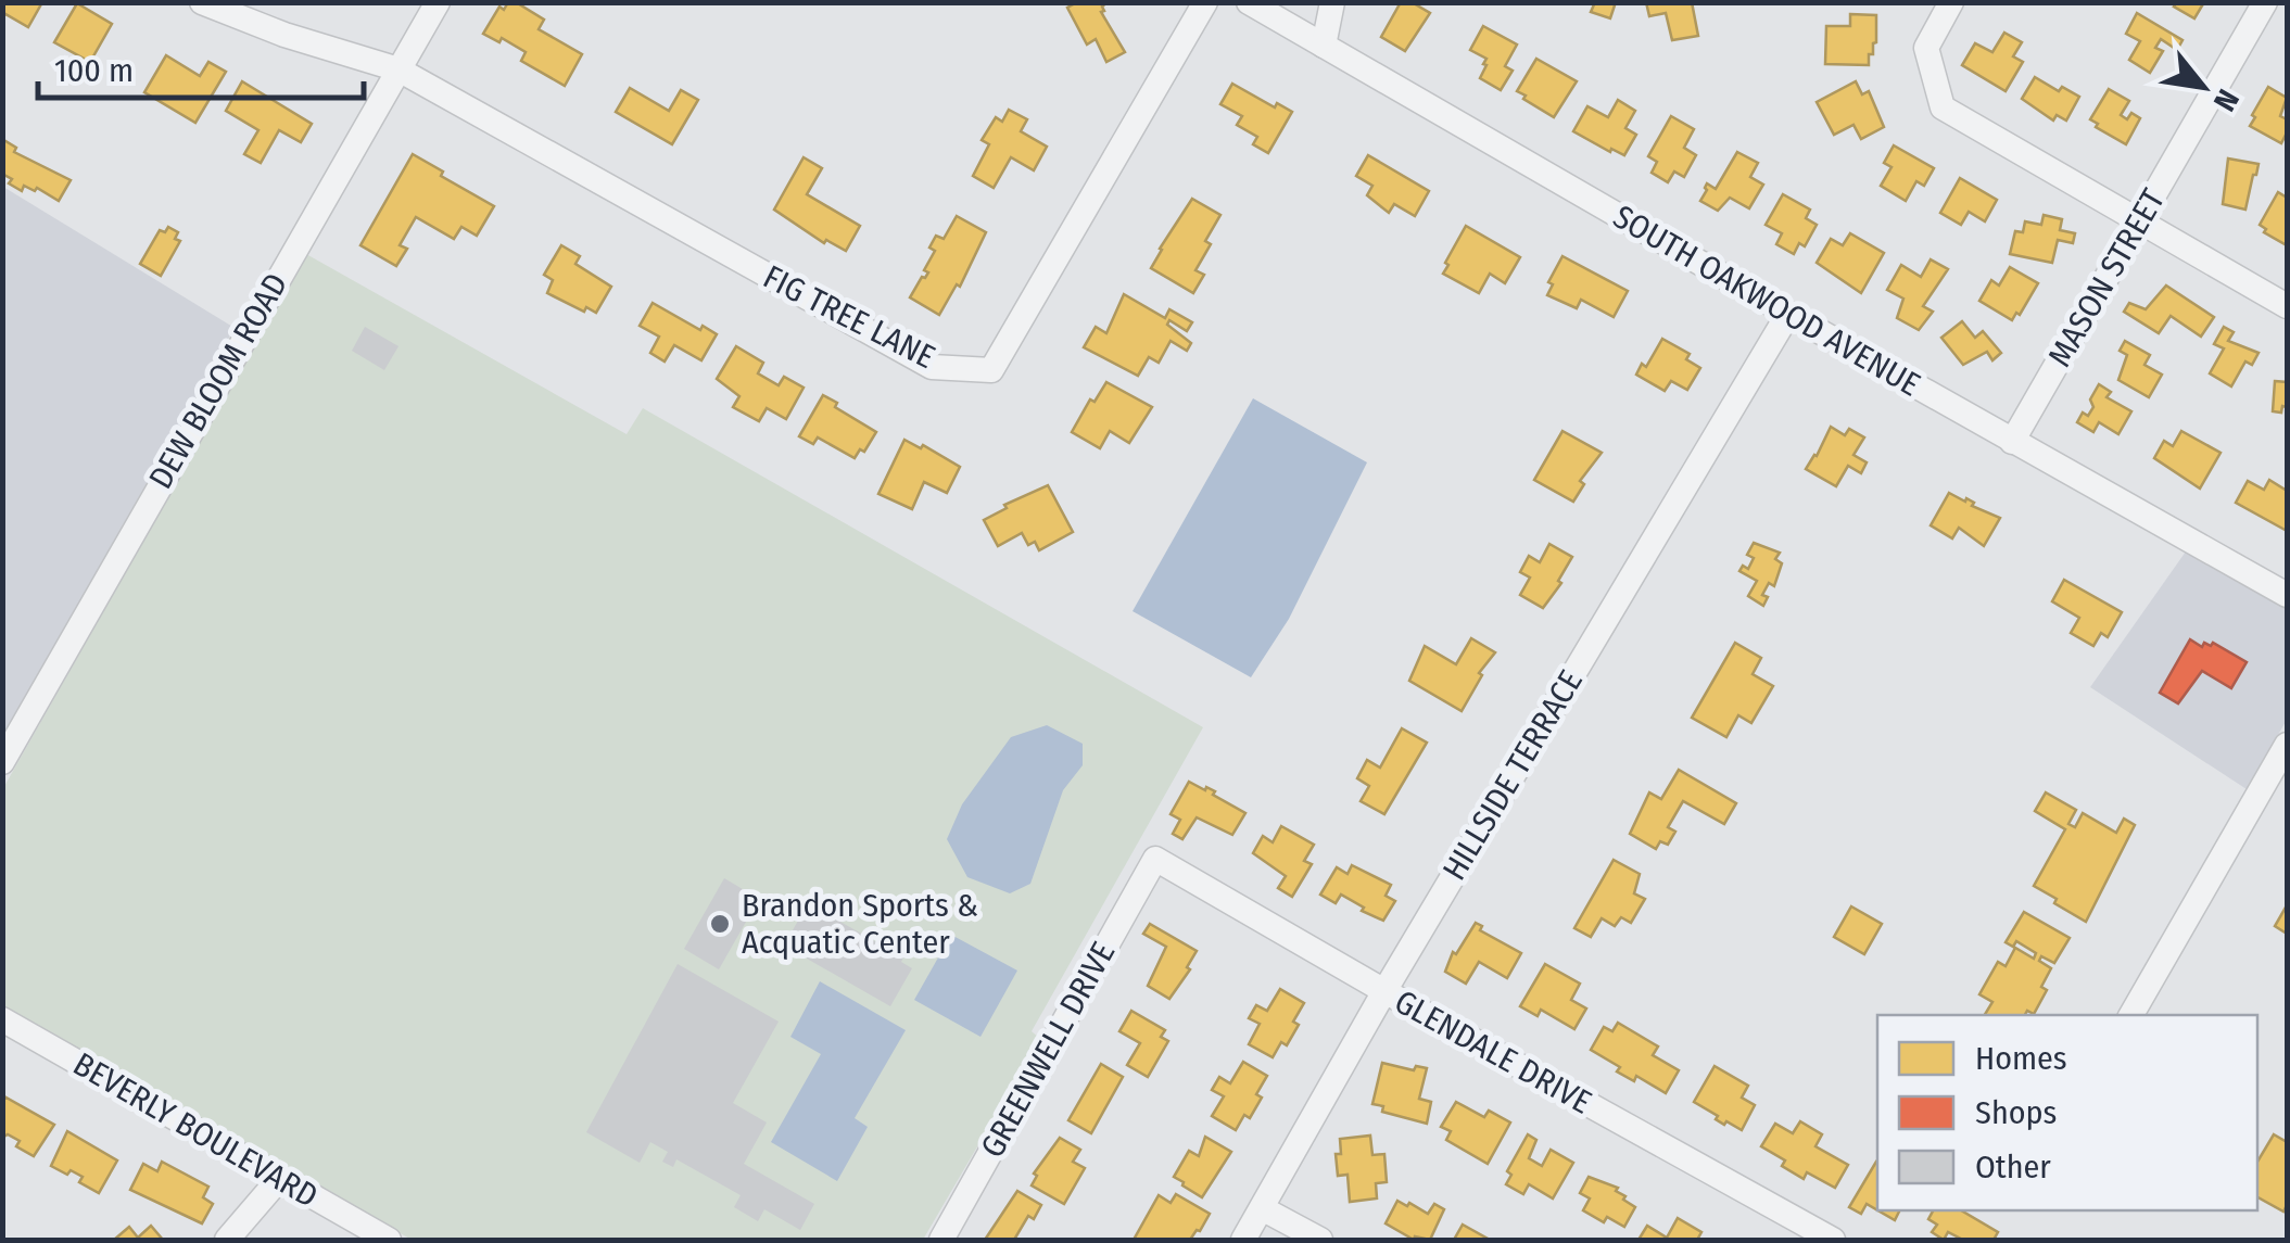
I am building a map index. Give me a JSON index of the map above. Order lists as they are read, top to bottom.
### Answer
{
  "streets": {
    "street": [
      "MASON STREET",
      "SOUTH OAKWOOD AVENUE",
      "FIG TREE LANE",
      "DEW BLOOM ROAD",
      "HILLSIDE TERRACE",
      "GREENWELL DRIVE",
      "GLENDALE DRIVE",
      "BEVERLY BOULEVARD"
    ]
  },
  "crossings": [
    ["MASON STREET", "SOUTH OAKWOOD AVENUE"],
    ["SOUTH OAKWOOD AVENUE", "HILLSIDE TERRACE"],
    ["FIG TREE LANE", "DEW BLOOM ROAD"],
    ["HILLSIDE TERRACE", "GLENDALE DRIVE"],
    ["GREENWELL DRIVE", "GLENDALE DRIVE"]
  ],
  "places": ["Brandon Sports & Acquatic Center"],
  "legend": ["Homes", "Shops", "Other"],
  "scale_bar": "100 m",
  "north": "bottom right"
}
